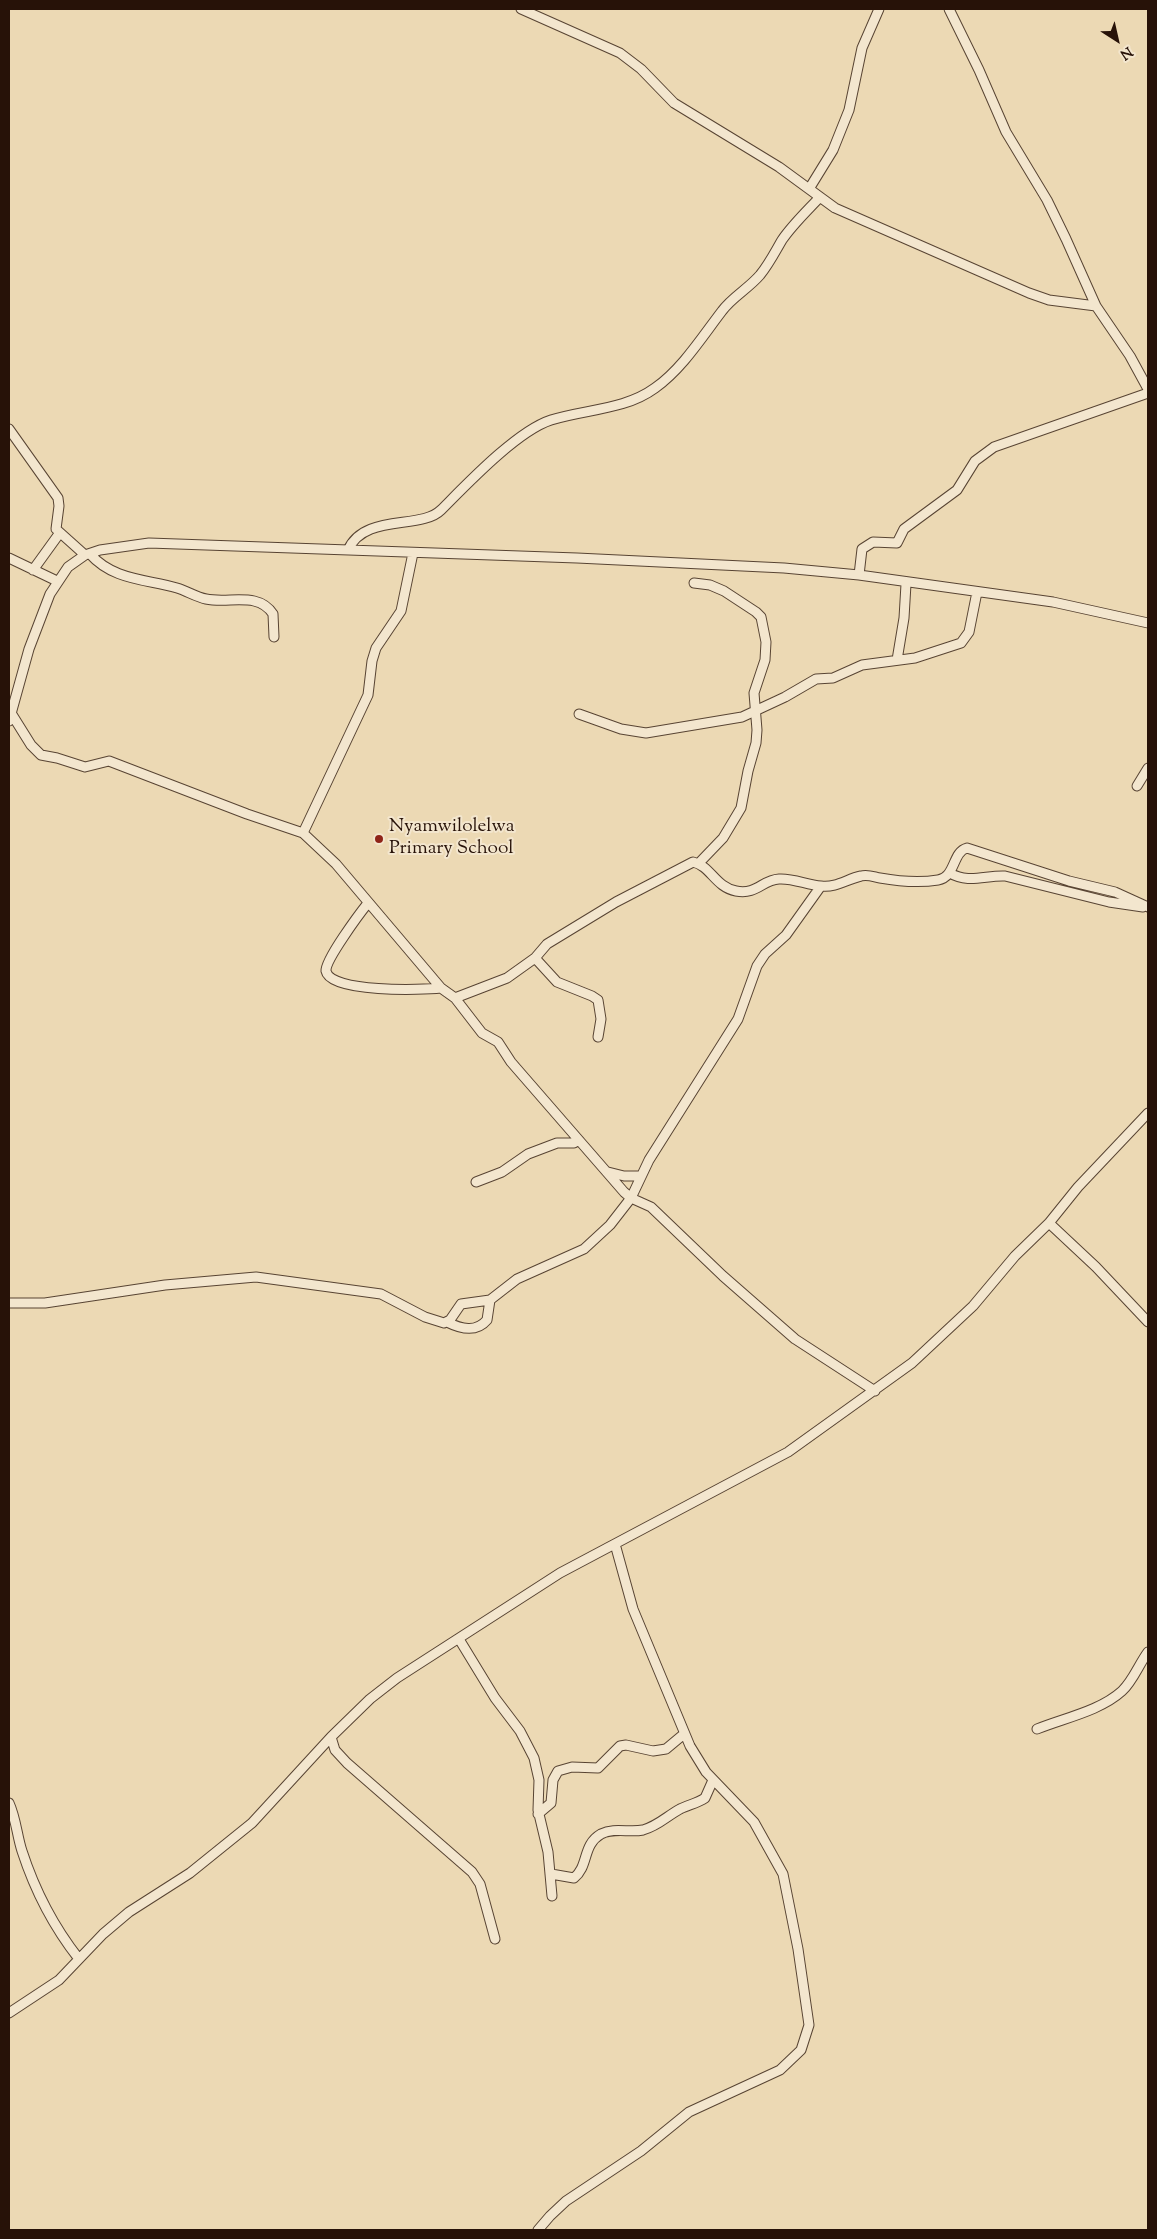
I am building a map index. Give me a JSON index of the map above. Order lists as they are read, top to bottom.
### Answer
{
  "places": ["Nyamwilolelwa Primary School"],
  "north": "bottom right"
}
